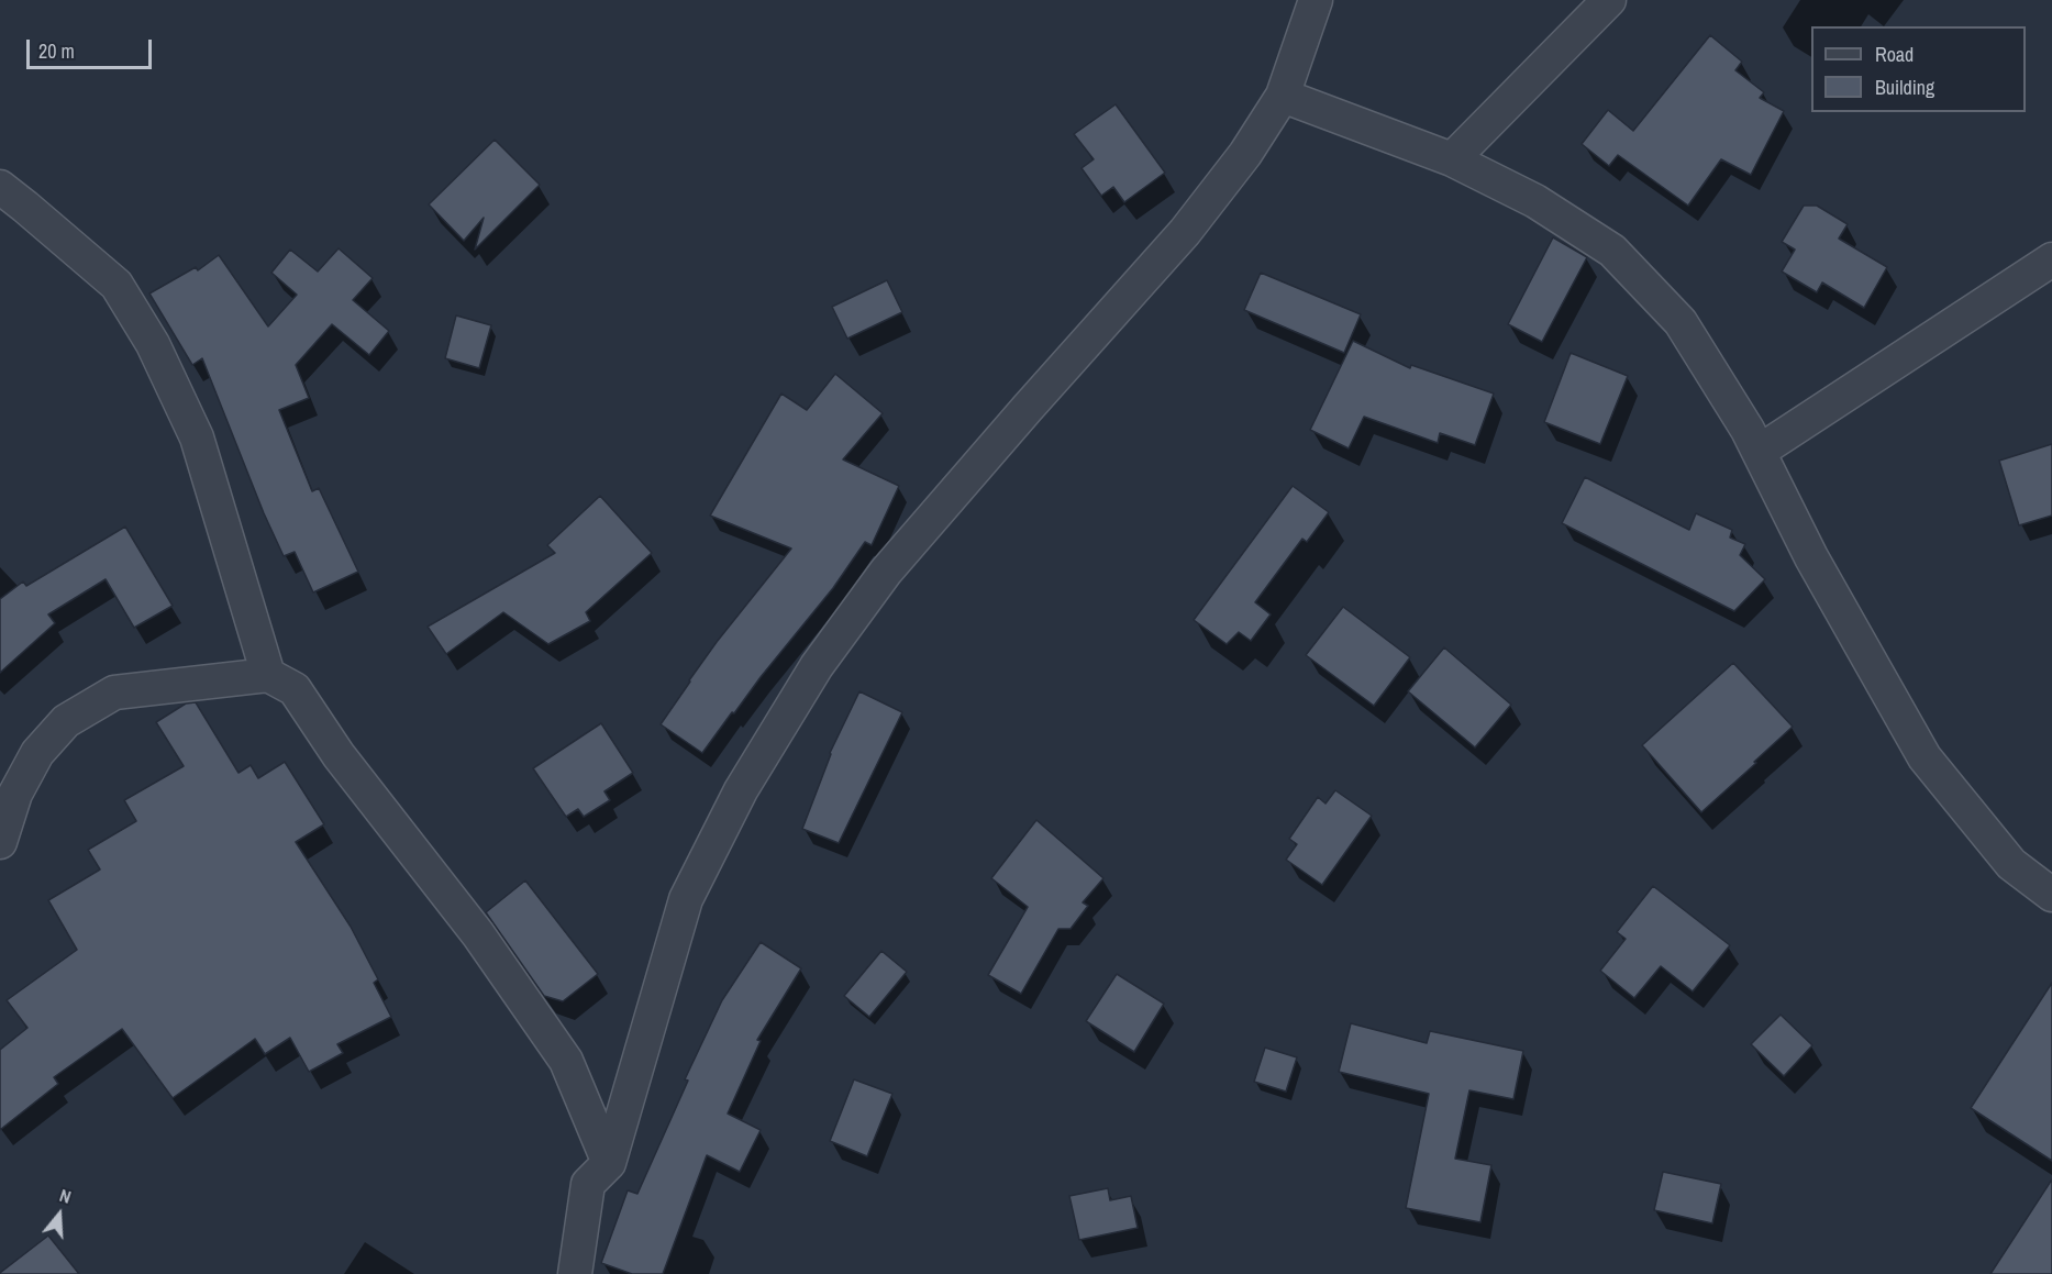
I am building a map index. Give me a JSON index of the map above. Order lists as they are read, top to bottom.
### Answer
{
  "legend": ["Road", "Building"],
  "scale_bar": "20 m",
  "north": "top"
}
